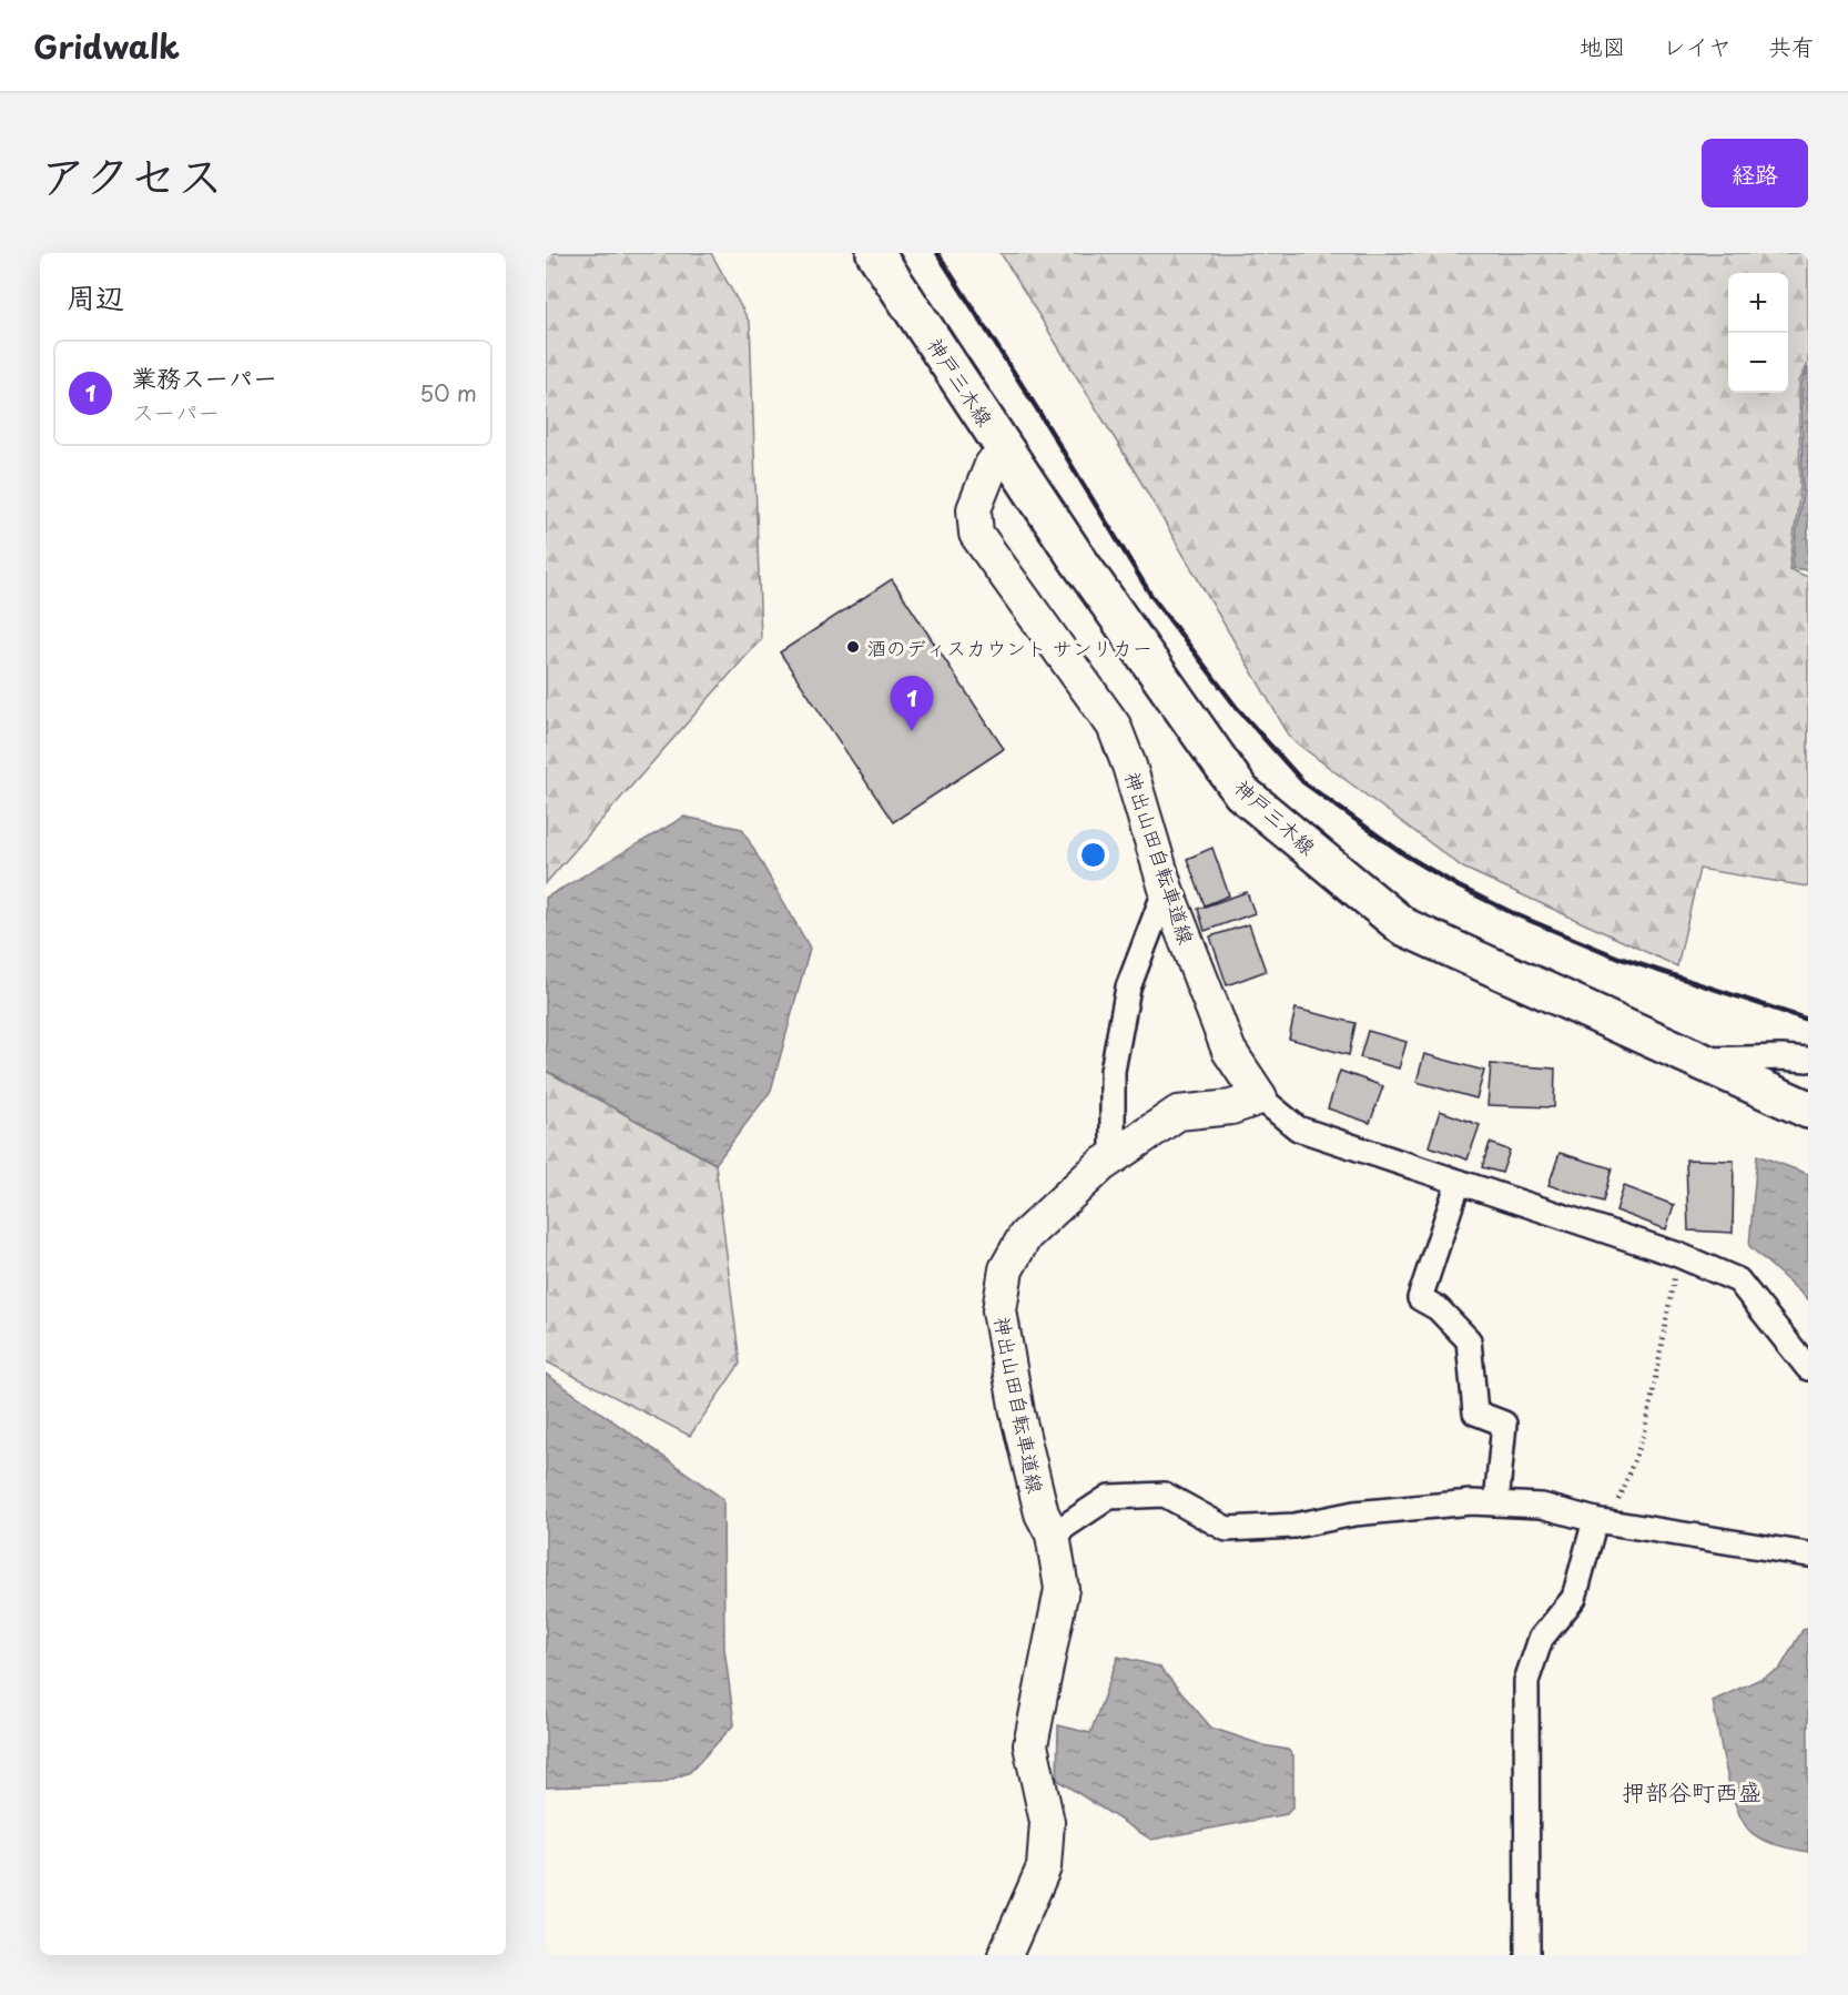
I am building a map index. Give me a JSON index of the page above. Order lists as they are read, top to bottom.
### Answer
{
  "streets": {
    "main road": ["神戸三木線", "神出山田自転車道線"]
  },
  "districts": ["押部谷町西盛"],
  "places": ["酒のディスカウント サンリカー"],
  "page": {
    "header": "Gridwalk",
    "nav": ["地図", "レイヤ", "共有"],
    "title": "アクセス",
    "buttons": "経路",
    "heading": "周辺",
    "map_buttons": ["+", "−"],
    "list": [
      {
        "mark": "1",
        "name": "業務スーパー",
        "note": "スーパー",
        "value": "50 m"
      }
    ],
    "pins": "1"
  }
}
